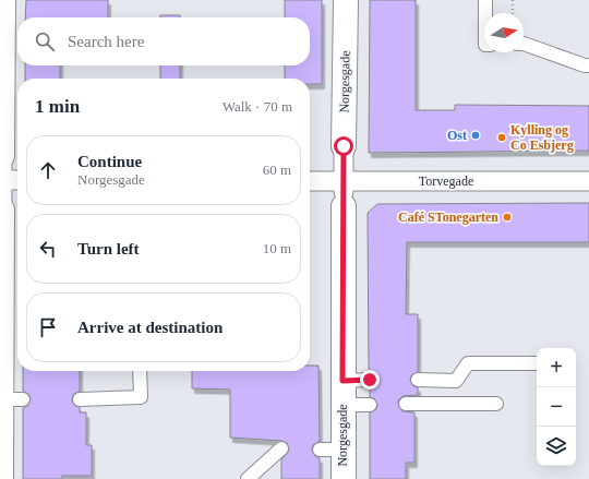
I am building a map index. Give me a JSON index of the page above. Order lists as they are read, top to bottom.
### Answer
{
  "streets": {
    "street": ["Norgesgade", "Torvegade"]
  },
  "crossings": [
    ["Norgesgade", "Torvegade"]
  ],
  "places": ["Ost", "Kylling og Co Esbjerg", "Café STonegarten"],
  "north": "right",
  "page": {
    "search": "Search here",
    "heading": ["1 min", "Walk · 70 m"],
    "list": [
      ["Continue", "Norgesgade", "60 m"],
      ["Turn left", "10 m"],
      "Arrive at destination"
    ],
    "map_buttons": ["+", "−"]
  }
}
